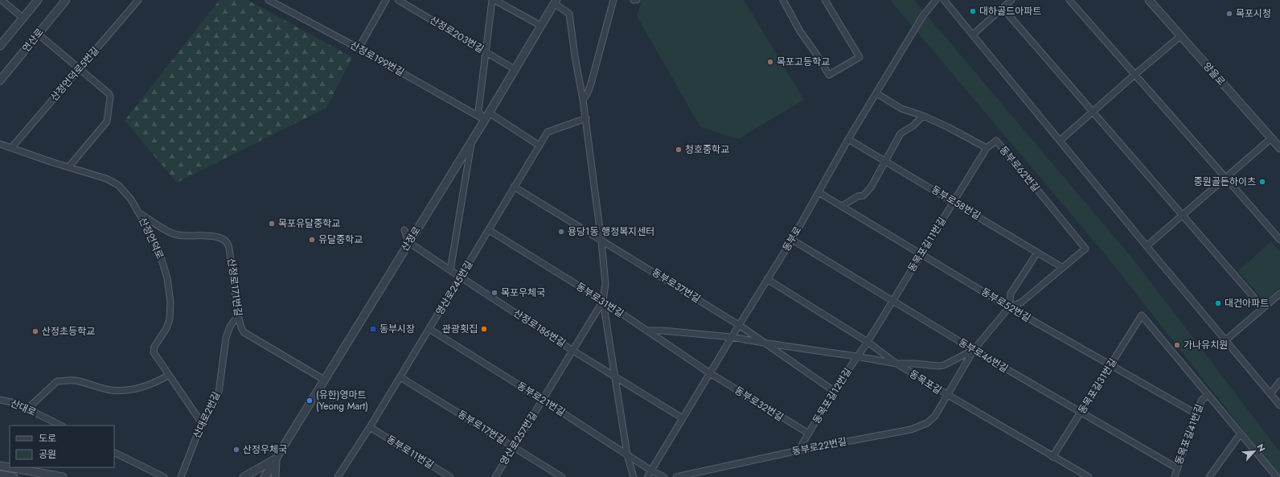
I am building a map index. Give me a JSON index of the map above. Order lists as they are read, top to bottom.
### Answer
{
  "streets": {
    "street": [
      "산정로203번길",
      "연산로",
      "산정로199번길",
      "산정언덕로5번길",
      "양을로",
      "동부로62번길",
      "동부로58번길",
      "산정언덕로",
      "산정로",
      "동부로",
      "동목포길11번길",
      "동부로37번길",
      "산정로171번길",
      "영산로245번길",
      "동부로31번길",
      "동부로52번길",
      "산정로186번길",
      "동부로46번길",
      "동목포길",
      "동목포길31번길",
      "동목포길12번길",
      "동부로21번길",
      "동부로32번길",
      "산대로",
      "산대로2번길",
      "동부로17번길",
      "동목포길41번길",
      "영산로257번길",
      "동부로22번길",
      "동부로11번길"
    ]
  },
  "crossings": [
    ["산정로203번길", "산정로"],
    ["산정로199번길", "산정로"],
    ["산정언덕로5번길", "산정언덕로"],
    ["동부로62번길", "동부로58번길"],
    ["동부로62번길", "동부로"],
    ["동부로62번길", "동목포길11번길"],
    ["동부로58번길", "동부로"],
    ["동부로58번길", "동목포길11번길"],
    ["산정언덕로", "산정로171번길"],
    ["산정언덕로", "산대로2번길"],
    ["산정로", "산정로171번길"],
    ["산정로", "산정로186번길"],
    ["동부로", "동부로37번길"],
    ["동부로", "동부로31번길"],
    ["동부로", "동부로52번길"],
    ["동부로", "산정로186번길"],
    ["동부로", "동부로46번길"],
    ["동부로", "동목포길"],
    ["동부로", "동부로21번길"],
    ["동부로", "동부로32번길"],
    ["동목포길11번길", "동부로52번길"],
    ["동목포길11번길", "동부로46번길"],
    ["동목포길11번길", "동목포길"],
    ["동목포길11번길", "동목포길12번길"],
    ["동부로37번길", "영산로245번길"],
    ["동부로37번길", "동목포길12번길"],
    ["산정로171번길", "산대로2번길"],
    ["영산로245번길", "동부로31번길"],
    ["영산로245번길", "산정로186번길"],
    ["영산로245번길", "동부로21번길"],
    ["영산로245번길", "동부로17번길"],
    ["영산로245번길", "동부로11번길"],
    ["동부로31번길", "동부로32번길"],
    ["동부로31번길", "영산로257번길"],
    ["동부로52번길", "동목포길31번길"],
    ["동부로52번길", "동목포길41번길"],
    ["산정로186번길", "영산로257번길"],
    ["동부로46번길", "동목포길31번길"],
    ["동부로46번길", "동목포길41번길"],
    ["동부로46번길", "동부로22번길"],
    ["동목포길", "동목포길31번길"],
    ["동목포길", "동목포길12번길"],
    ["동목포길", "동부로22번길"],
    ["동목포길31번길", "동목포길41번길"],
    ["동목포길12번길", "동부로32번길"],
    ["동목포길12번길", "동부로22번길"],
    ["동부로21번길", "영산로257번길"],
    ["동부로17번길", "영산로257번길"]
  ],
  "places": {
    "other": [
      "대하골드아파트",
      "목포시청",
      "목포고등학교",
      "청호중학교",
      "중원골든하이츠",
      "목포유달중학교",
      "용당1동 행정복지센터",
      "유달중학교",
      "목포우체국",
      "대건아파트",
      "관광횟집",
      "산정초등학교",
      "가나유치원",
      "(유한)영마트 (Yeong Mart)",
      "산정우체국"
    ],
    "transit": ["동부시장"]
  },
  "legend": ["도로", "공원"],
  "north": "top right"
}
